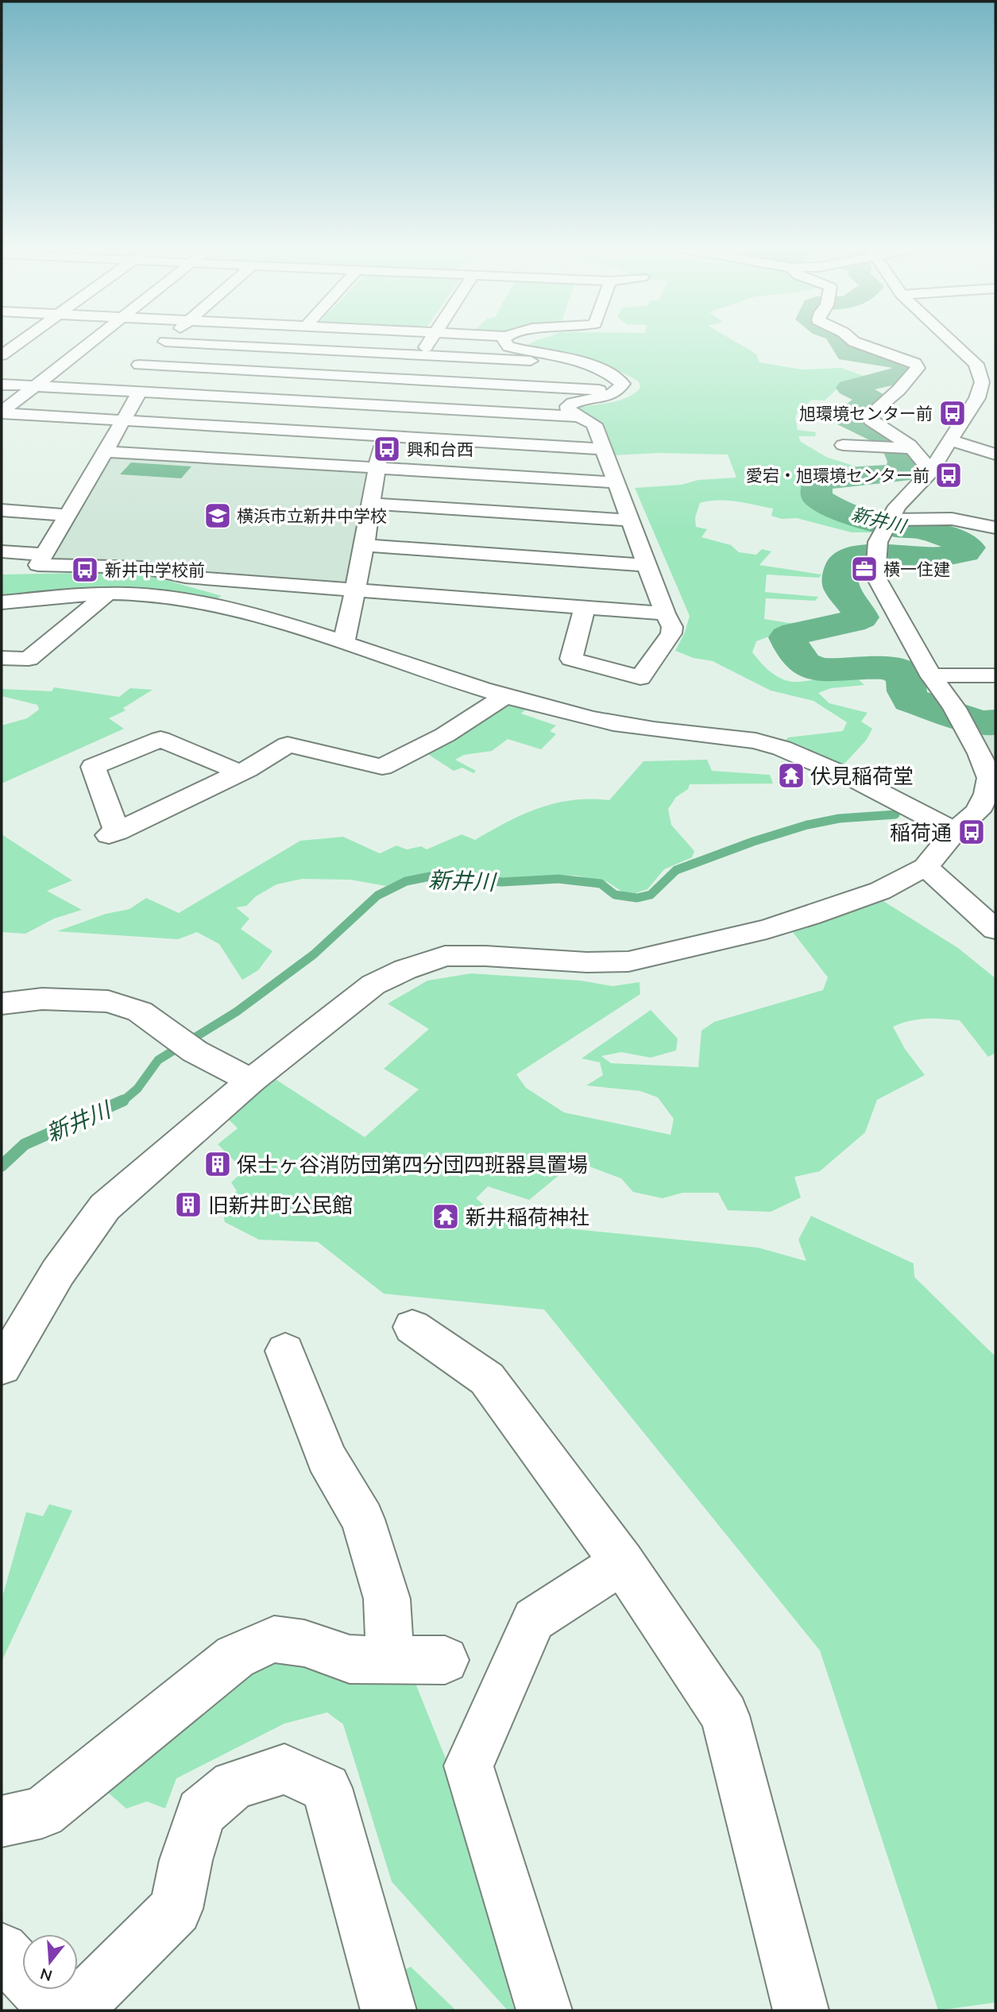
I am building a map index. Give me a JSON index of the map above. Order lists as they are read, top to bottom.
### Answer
{
  "water": ["新井川"],
  "places": {
    "bus stop": [
      "旭環境センター前",
      "興和台西",
      "愛宕・旭環境センター前",
      "新井中学校前",
      "稲荷通"
    ],
    "school or university": ["横浜市立新井中学校"],
    "office": ["横一住建"],
    "temple": ["伏見稲荷堂", "新井稲荷神社"],
    "building": ["保士ヶ谷消防団第四分団四班器具置場", "旧新井町公民館"]
  },
  "north": "bottom"
}
